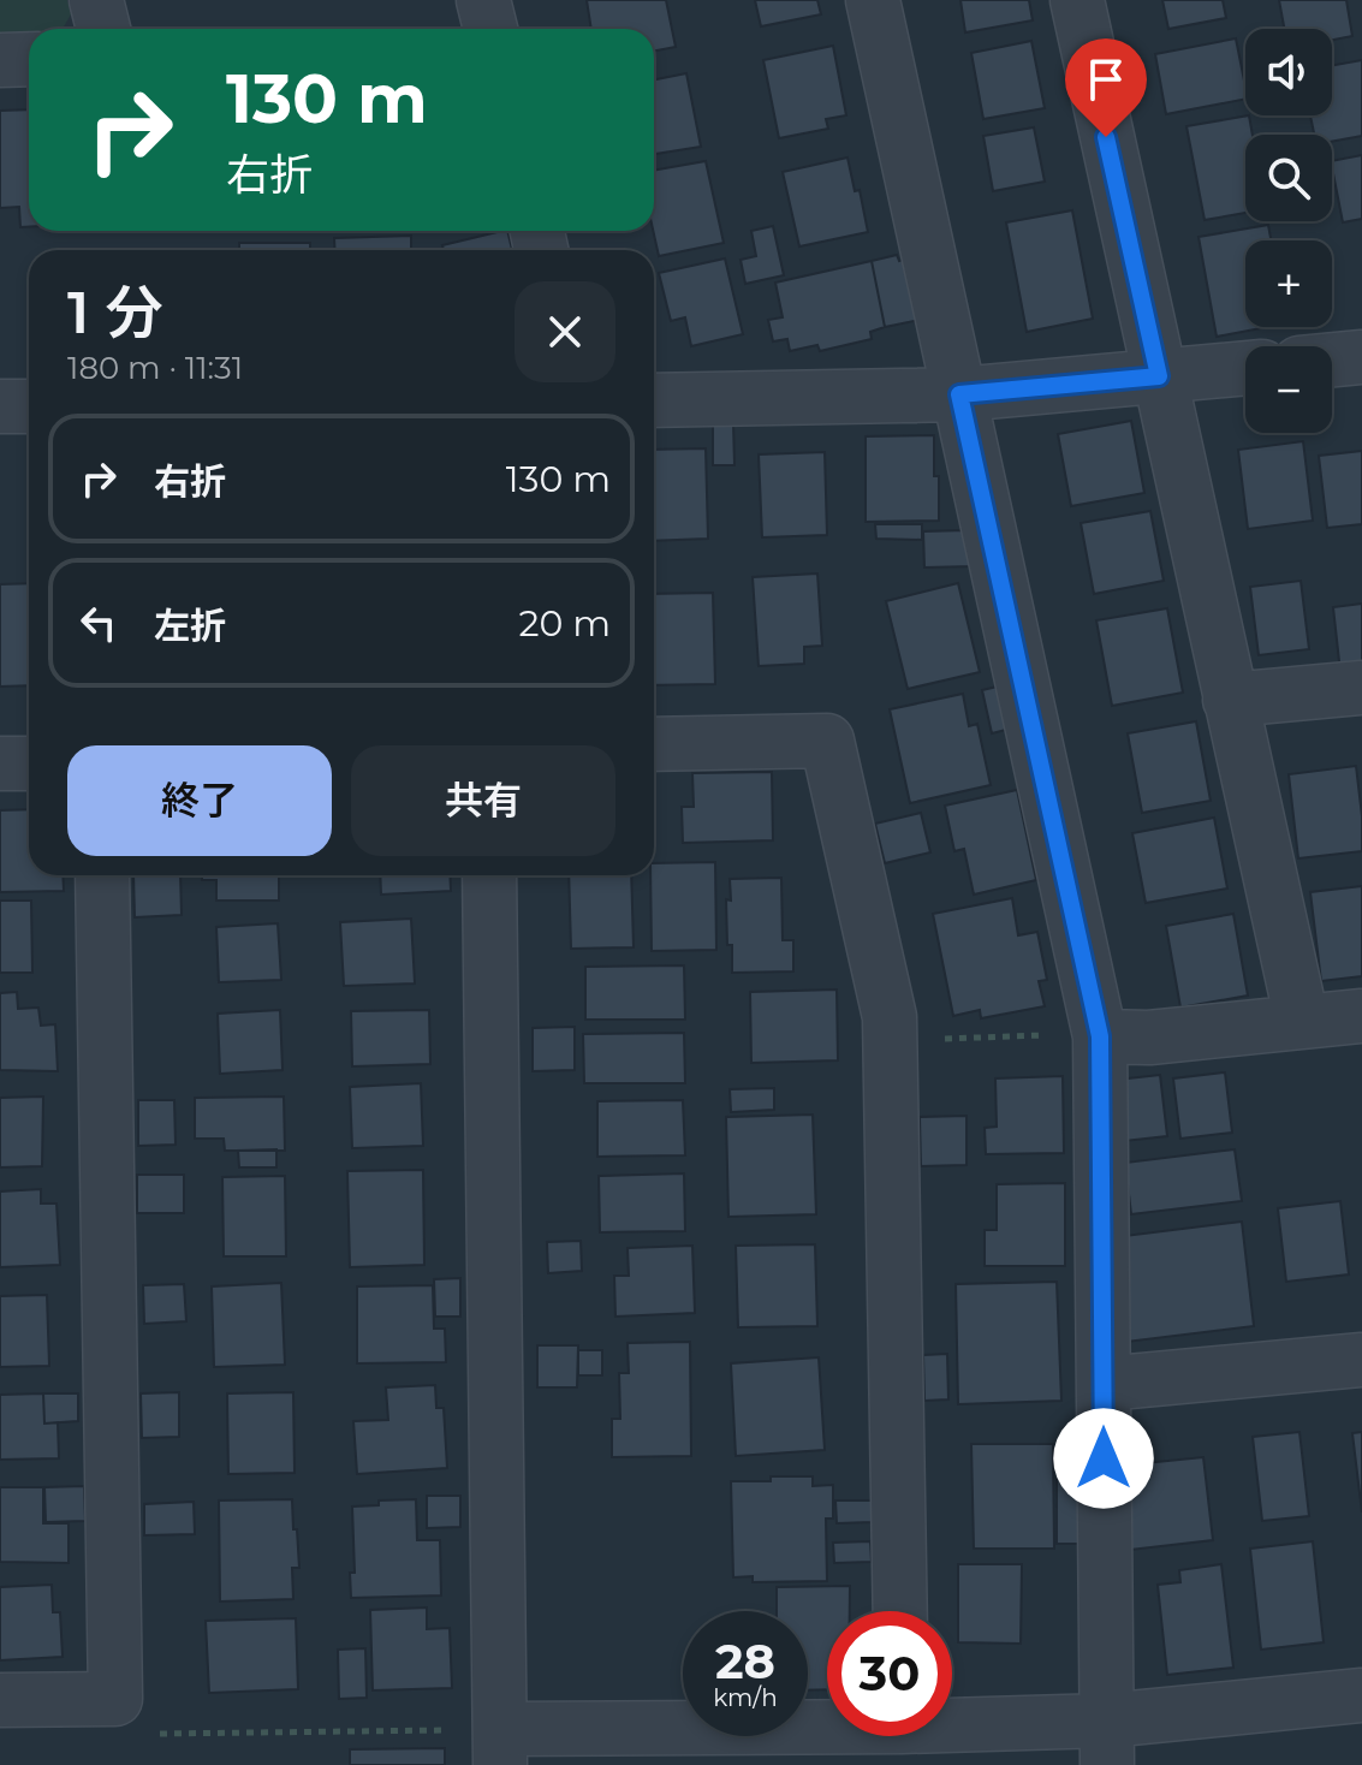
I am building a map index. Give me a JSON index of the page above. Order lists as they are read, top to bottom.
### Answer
{
  "page": {
    "map_buttons": ["+", "−"],
    "turn": ["130 m", "右折"],
    "heading": ["1 分", "180 m · 11:31"],
    "list": [
      {
        "name": "右折",
        "value": "130 m"
      },
      {
        "name": "左折",
        "value": "20 m"
      }
    ],
    "buttons": ["終了", "共有"],
    "speed": "28 km/h",
    "limit": "30"
  }
}
